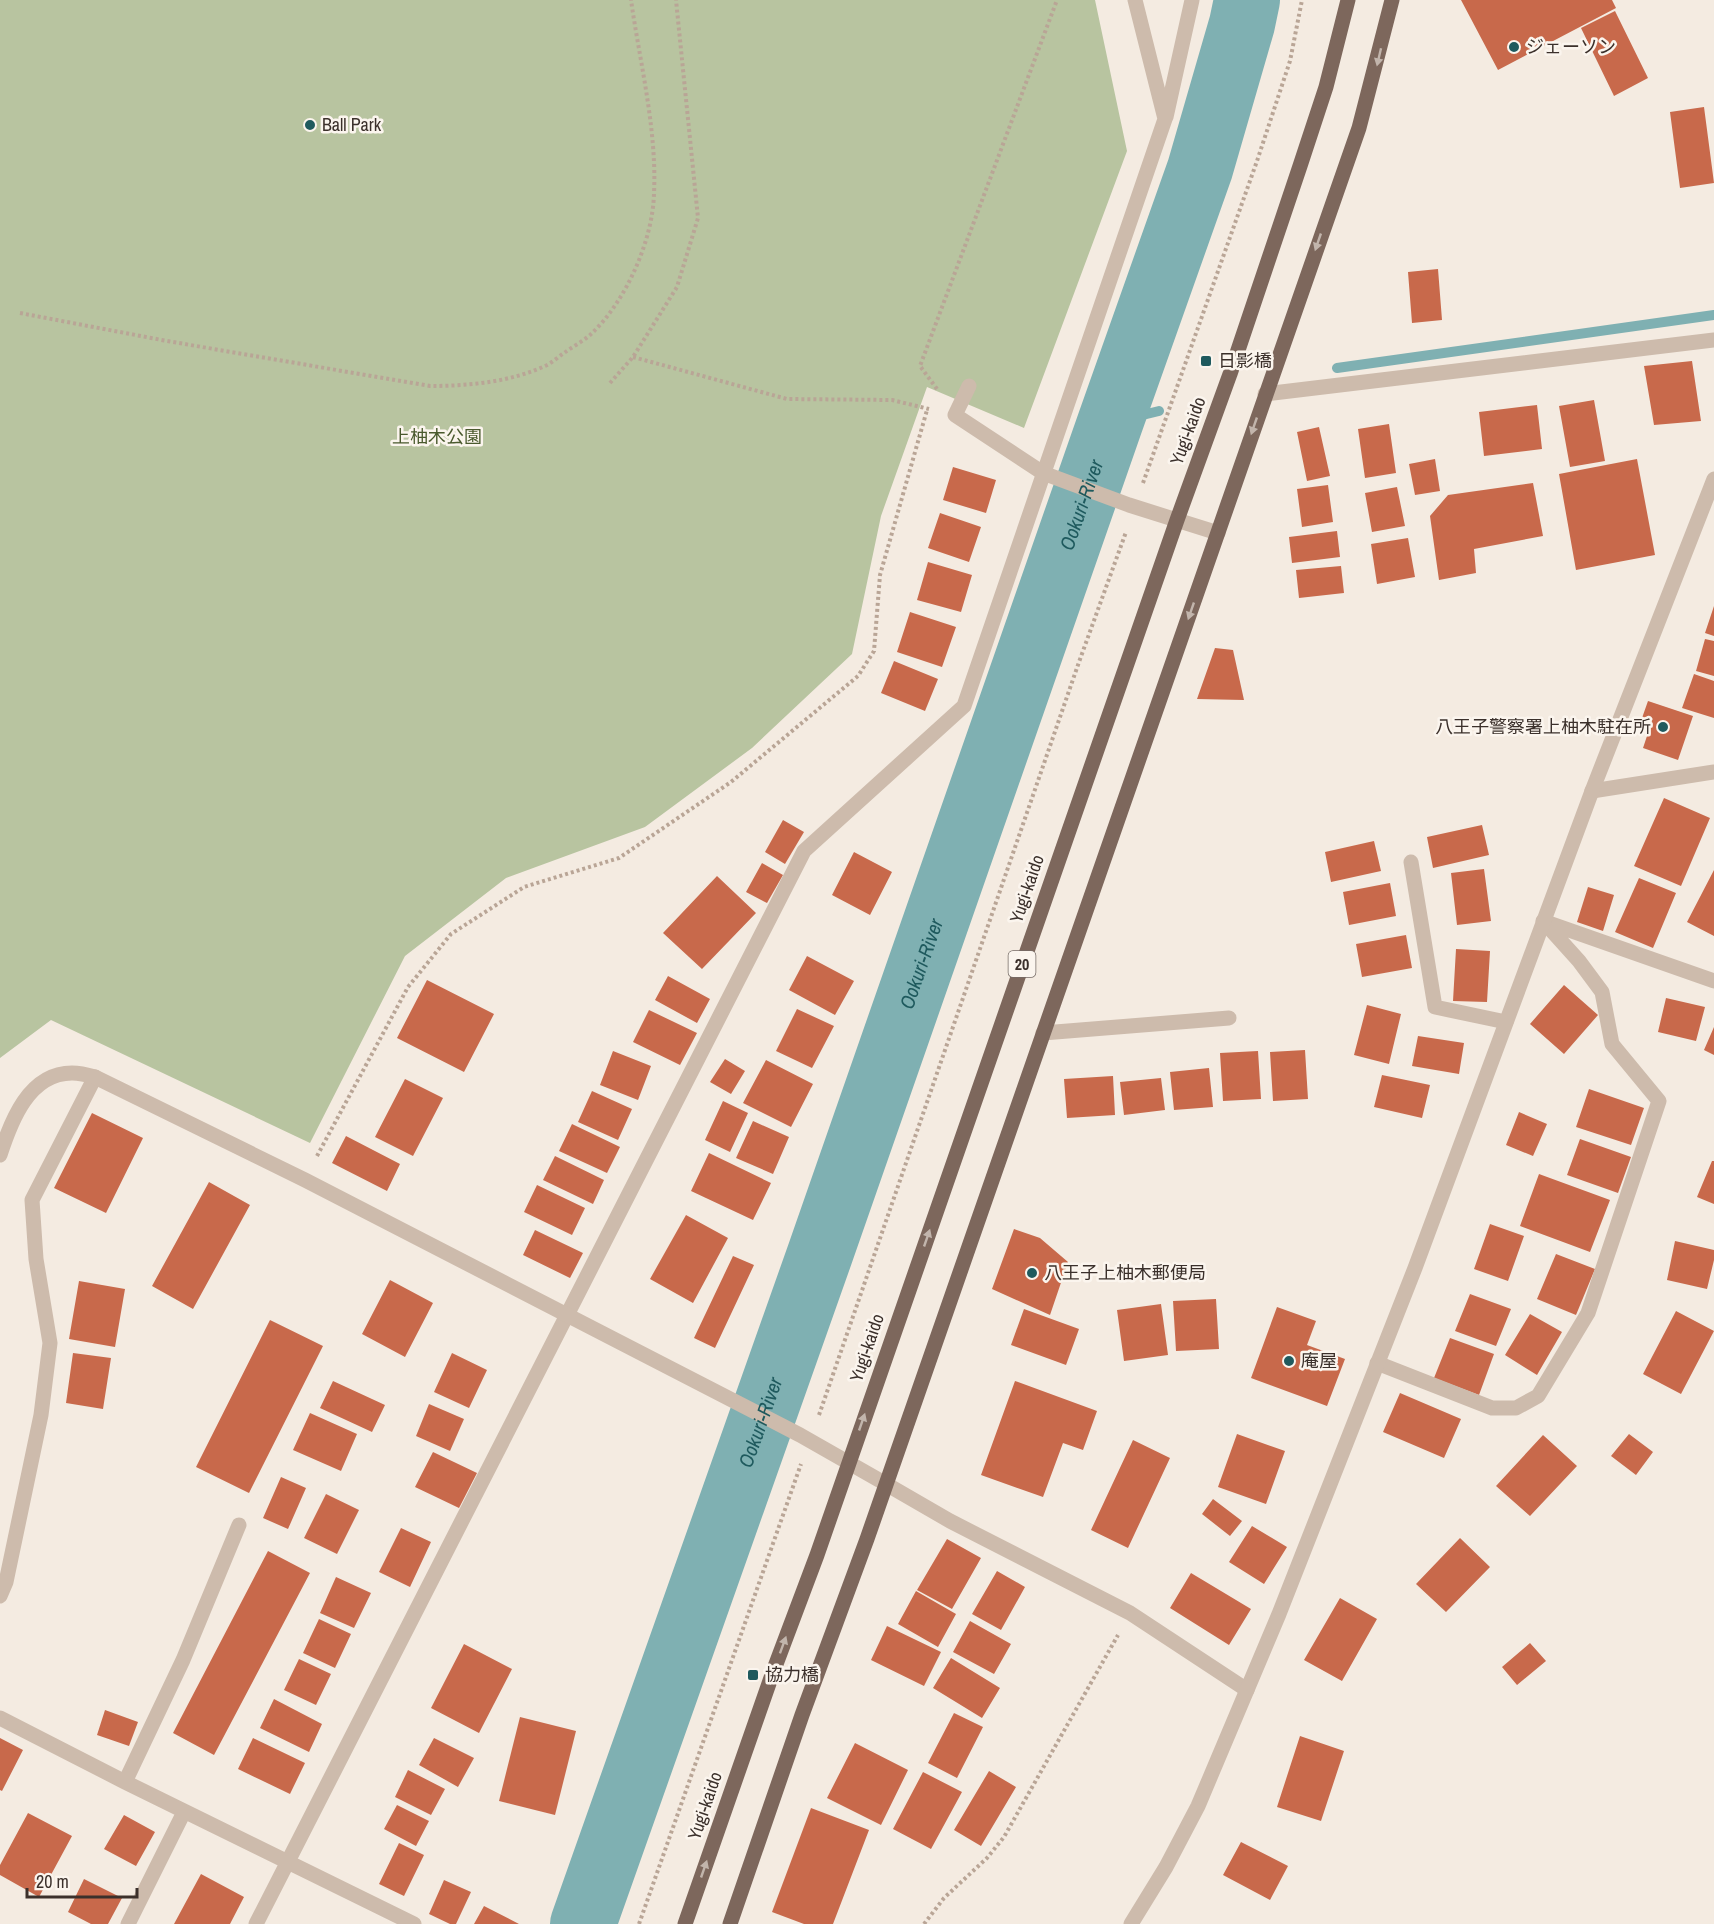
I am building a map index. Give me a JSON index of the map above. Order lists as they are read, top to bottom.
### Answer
{
  "streets": {
    "main road": ["Yugi-kaido", "20"]
  },
  "water": ["Ookuri-River"],
  "parks": ["上柚木公園"],
  "places": {
    "other": [
      "ジェーソン",
      "Ball Park",
      "八王子警察署上柚木駐在所",
      "八王子上柚木郵便局",
      "庵屋"
    ],
    "transit": ["日影橋", "協力橋"]
  },
  "scale_bar": "20 m"
}
